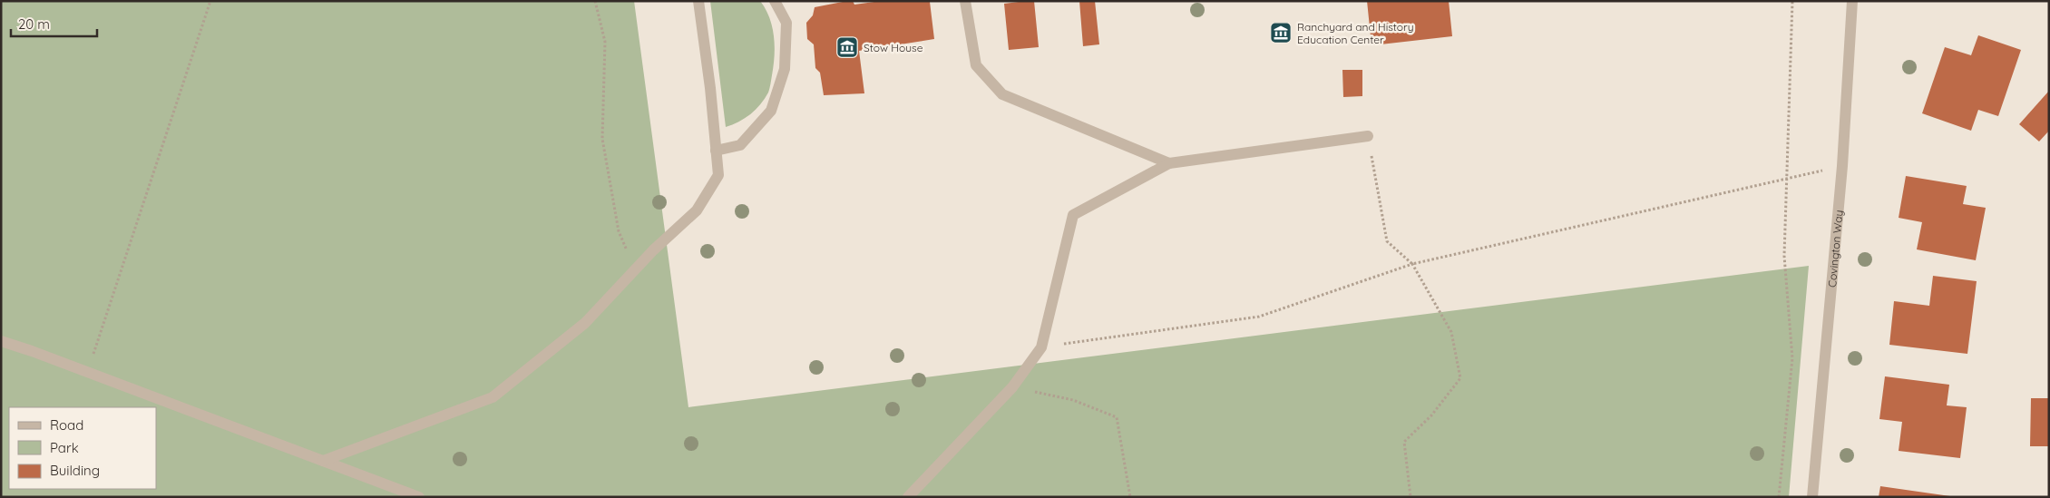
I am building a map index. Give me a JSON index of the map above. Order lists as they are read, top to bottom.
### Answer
{
  "streets": {
    "street": ["Covington Way"]
  },
  "places": {
    "museum": ["Ranchyard and History Education Center", "Stow House"]
  },
  "legend": ["Road", "Park", "Building"],
  "scale_bar": "20 m"
}
